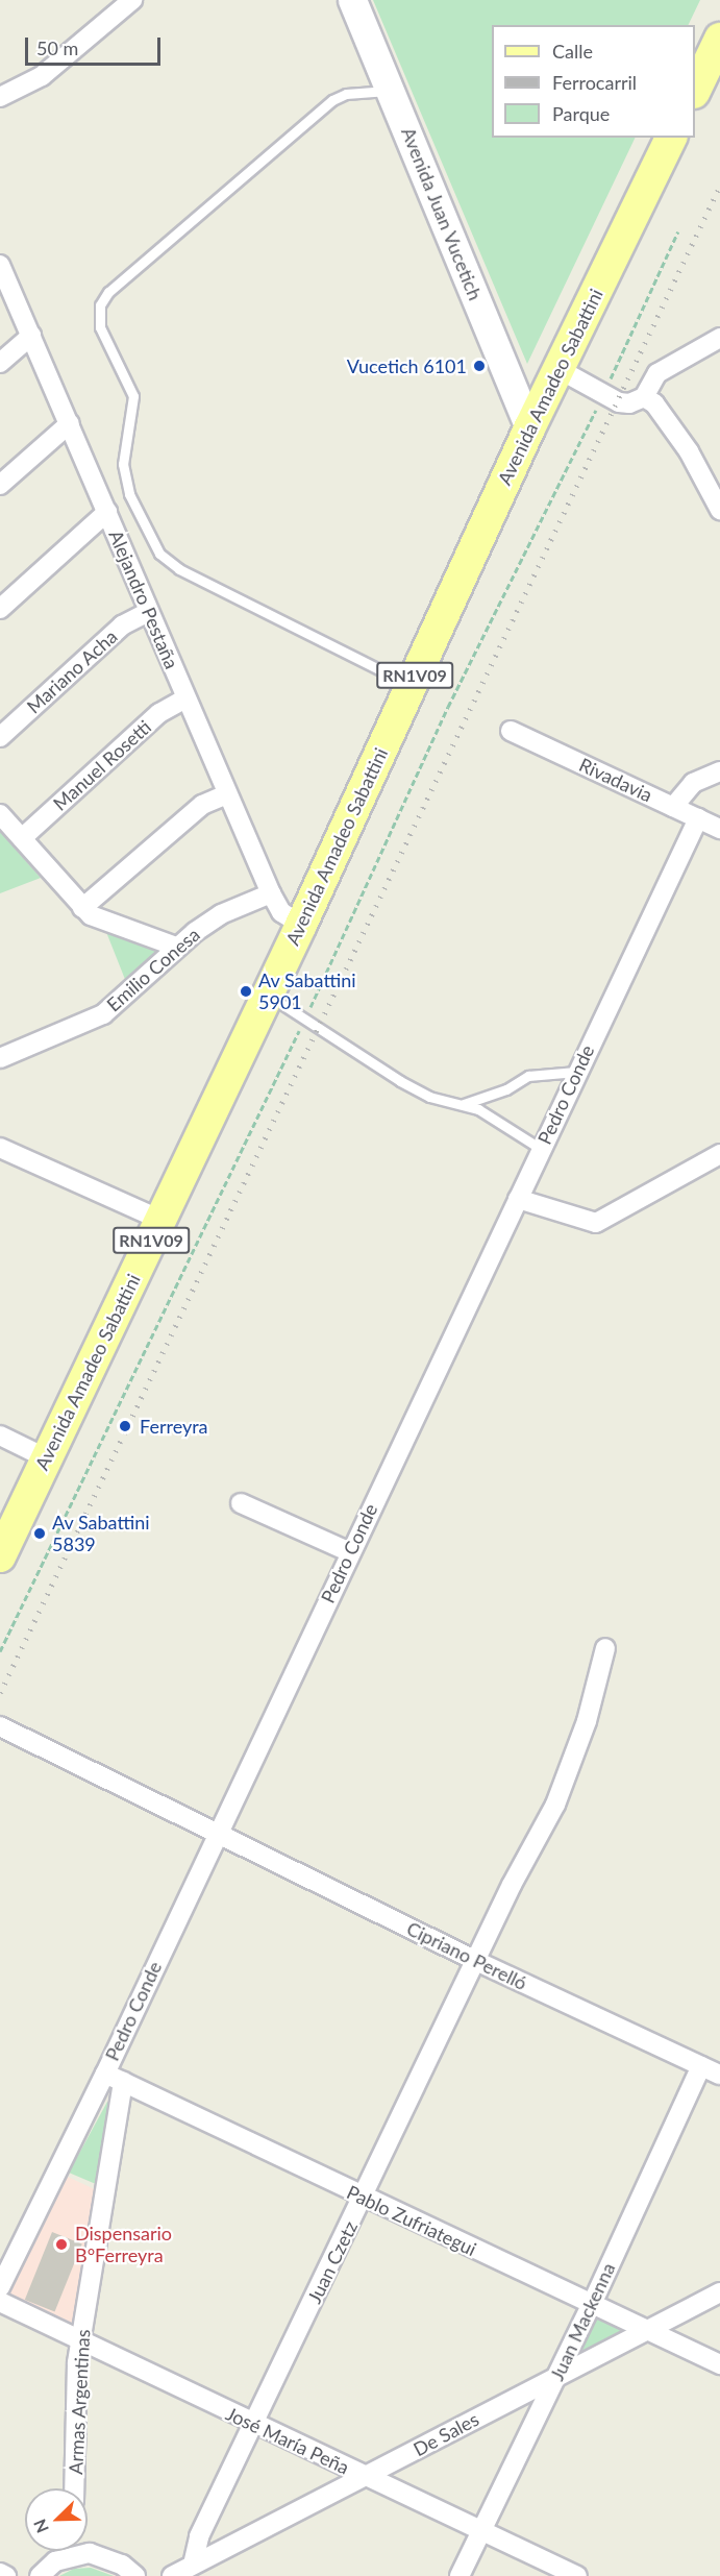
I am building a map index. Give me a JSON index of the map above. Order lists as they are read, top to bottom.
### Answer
{
  "streets": {
    "main road": ["Avenida Juan Vucetich", "Avenida Amadeo Sabattini", "RN1V09"],
    "street": [
      "Alejandro Pestaña",
      "Mariano Acha",
      "Manuel Rosetti",
      "Rivadavia",
      "Emilio Conesa",
      "Pedro Conde",
      "Cipriano Perelló",
      "Pablo Zufriategui",
      "Juan Czetz",
      "Juan Mackenna",
      "Armas Argentinas",
      "De Sales",
      "José María Peña"
    ]
  },
  "crossings": [
    ["Avenida Juan Vucetich", "Avenida Amadeo Sabattini"],
    ["Avenida Amadeo Sabattini", "Alejandro Pestaña"],
    ["Alejandro Pestaña", "Mariano Acha"],
    ["Alejandro Pestaña", "Manuel Rosetti"],
    ["Alejandro Pestaña", "Emilio Conesa"],
    ["Rivadavia", "Pedro Conde"],
    ["Pedro Conde", "Cipriano Perelló"],
    ["Pedro Conde", "Pablo Zufriategui"],
    ["Cipriano Perelló", "Juan Czetz"],
    ["Cipriano Perelló", "Juan Mackenna"],
    ["Pablo Zufriategui", "Juan Czetz"],
    ["Pablo Zufriategui", "Juan Mackenna"],
    ["Pablo Zufriategui", "Armas Argentinas"],
    ["Pablo Zufriategui", "De Sales"],
    ["Juan Czetz", "De Sales"],
    ["Juan Czetz", "José María Peña"],
    ["Juan Mackenna", "De Sales"],
    ["Juan Mackenna", "José María Peña"],
    ["Armas Argentinas", "José María Peña"],
    ["De Sales", "José María Peña"]
  ],
  "places": [
    "Vucetich 6101",
    "Av Sabattini 5901",
    "Ferreyra",
    "Av Sabattini 5839",
    "Dispensario B°Ferreyra"
  ],
  "legend": ["Calle", "Ferrocarril", "Parque"],
  "scale_bar": "50 m",
  "north": "bottom left"
}
